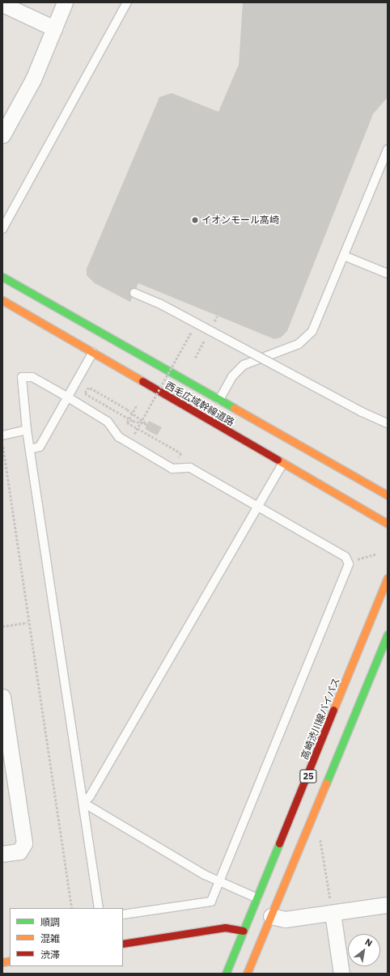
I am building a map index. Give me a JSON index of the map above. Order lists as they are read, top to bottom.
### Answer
{
  "streets": {
    "street": ["西毛広域幹線道路", "高崎渋川線バイパス", "25"]
  },
  "places": ["イオンモール高崎"],
  "legend": ["順調", "混雑", "渋滞"],
  "north": "top right"
}
